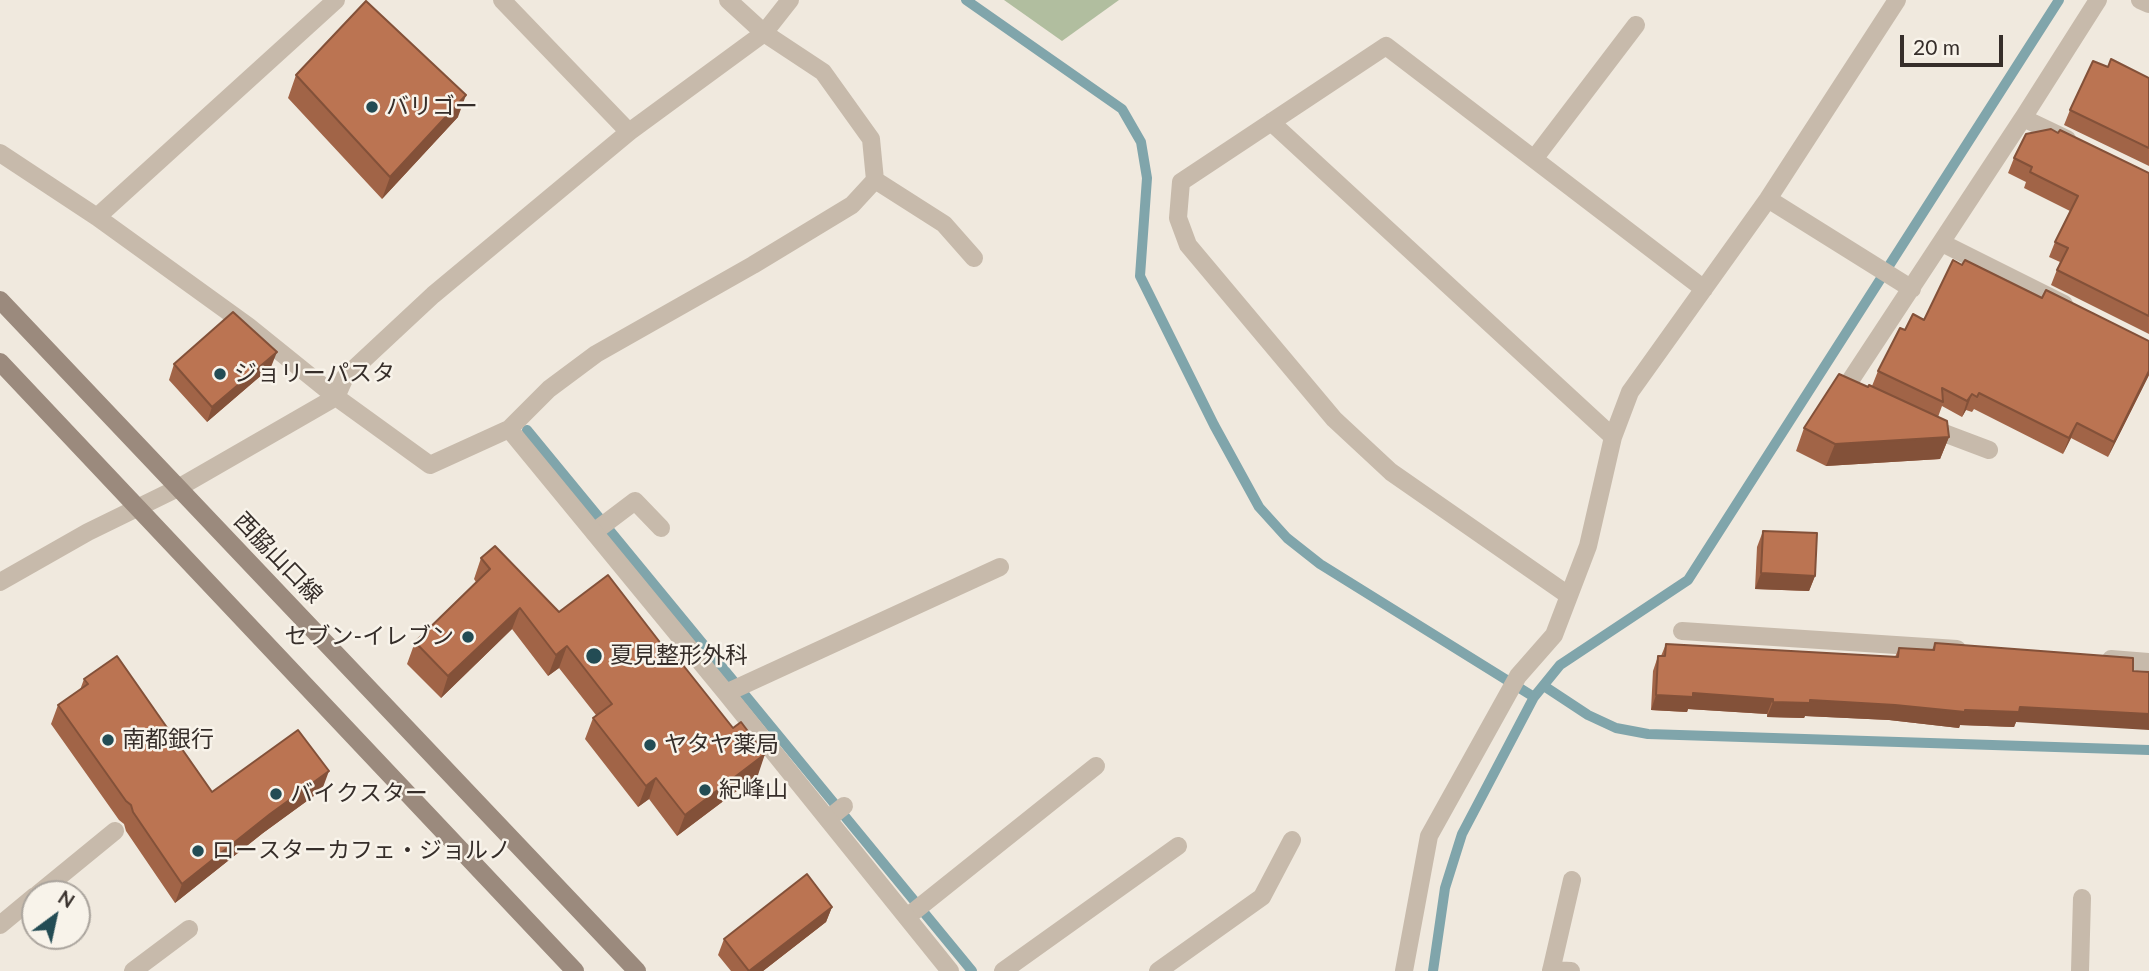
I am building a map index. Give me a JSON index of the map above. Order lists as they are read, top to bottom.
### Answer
{
  "streets": {
    "street": ["西脇山口線"]
  },
  "places": [
    "バリゴー",
    "ジョリーパスタ",
    "セブン-イレブン",
    "夏見整形外科",
    "南都銀行",
    "ヤタヤ薬局",
    "紀峰山",
    "バイクスター",
    "ロースターカフェ・ジョルノ"
  ],
  "scale_bar": "20 m",
  "north": "top right"
}
